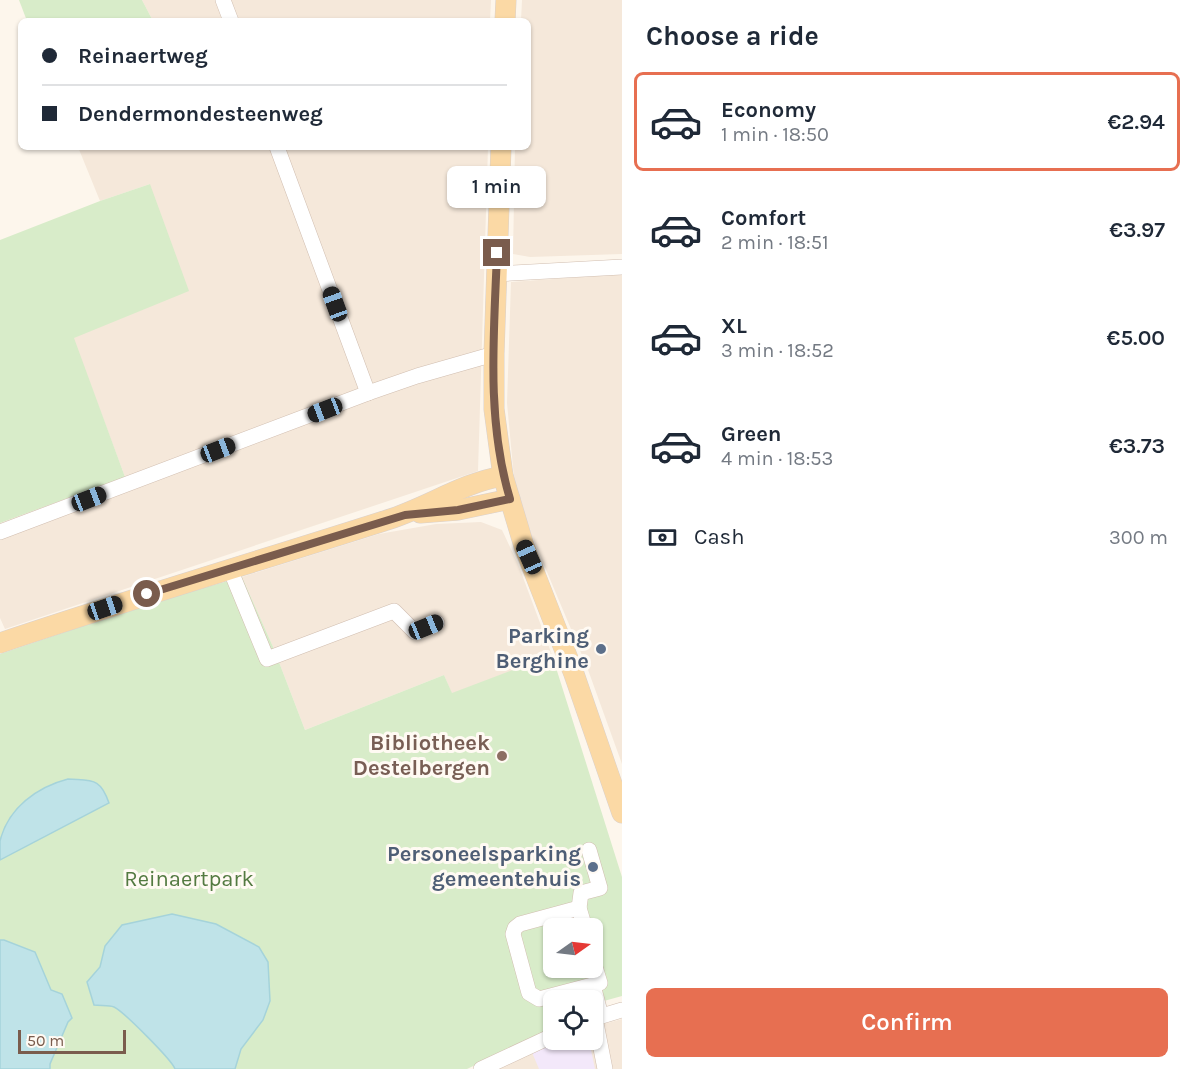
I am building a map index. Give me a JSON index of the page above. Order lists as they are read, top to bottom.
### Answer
{
  "parks": ["Reinaertpark"],
  "places": ["Parking Berghine", "Bibliotheek Destelbergen", "Personeelsparking gemeentehuis"],
  "scale_bar": "50 m",
  "north": "right",
  "page": {
    "heading": "Choose a ride",
    "banner": ["Reinaertweg", "Dendermondesteenweg"],
    "list": [
      {
        "name": "Economy",
        "note": "1 min · 18:50",
        "value": "€2.94"
      },
      {
        "name": "Comfort",
        "note": "2 min · 18:51",
        "value": "€3.97"
      },
      {
        "name": "XL",
        "note": "3 min · 18:52",
        "value": "€5.00"
      },
      {
        "name": "Green",
        "note": "4 min · 18:53",
        "value": "€3.73"
      }
    ],
    "bubble": "1 min",
    "pay": ["Cash", "300 m"],
    "buttons": "Confirm",
    "scale": "50 m"
  }
}
